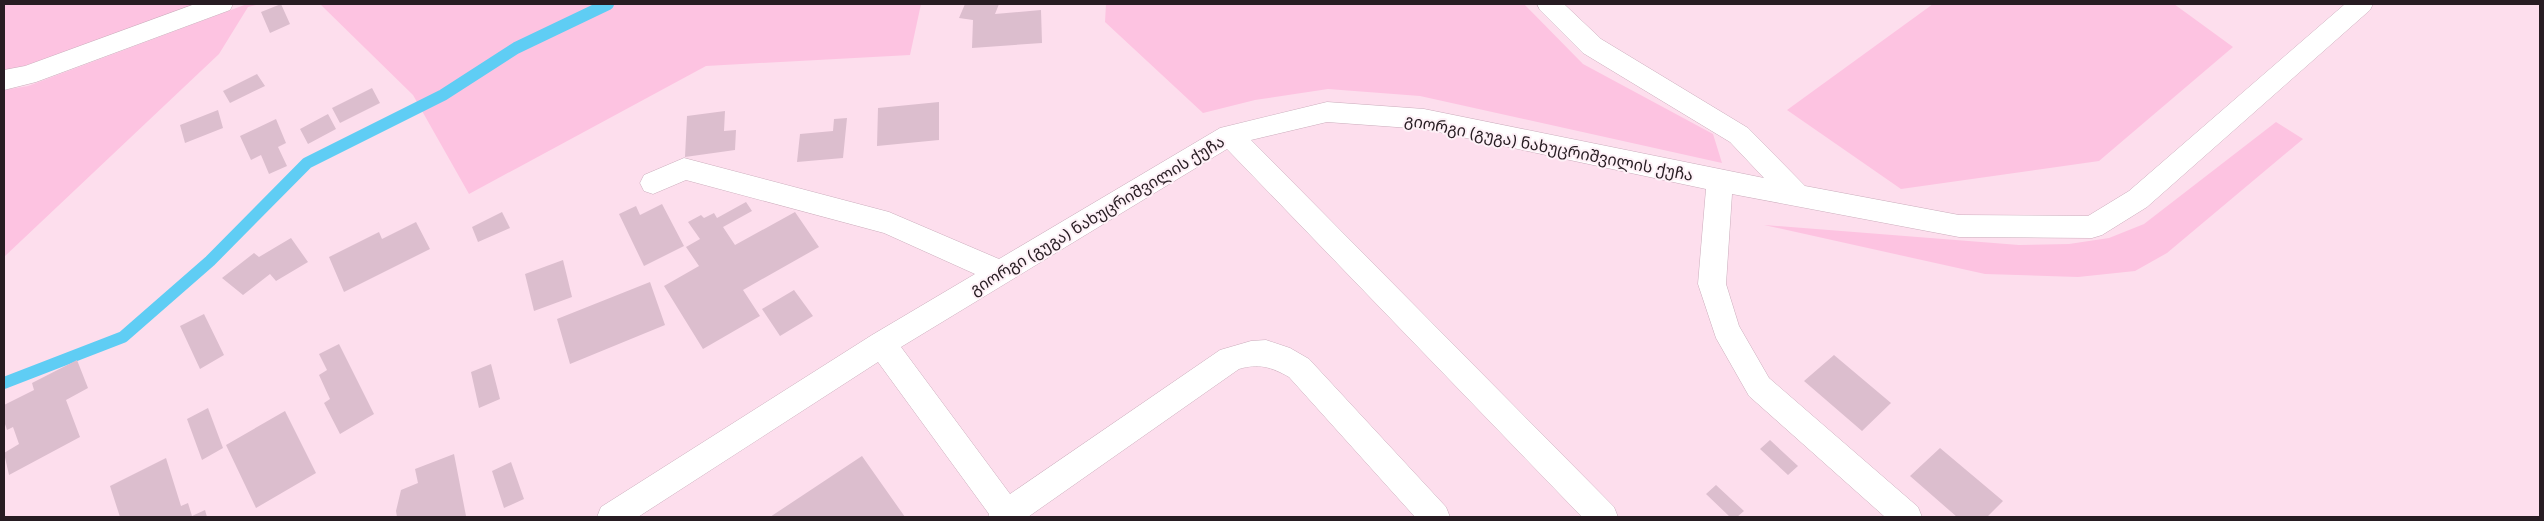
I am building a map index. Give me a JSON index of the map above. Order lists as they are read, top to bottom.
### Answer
{
  "streets": {
    "street": ["გიორგი (გუგა) ნახუცრიშვილის ქუჩა"]
  }
}
